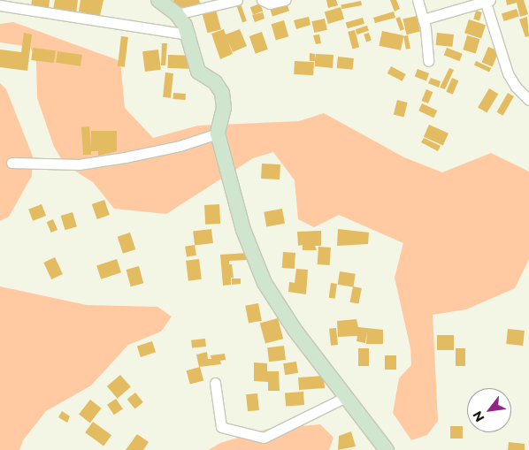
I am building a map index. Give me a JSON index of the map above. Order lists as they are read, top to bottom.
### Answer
{
  "north": "bottom left"
}
